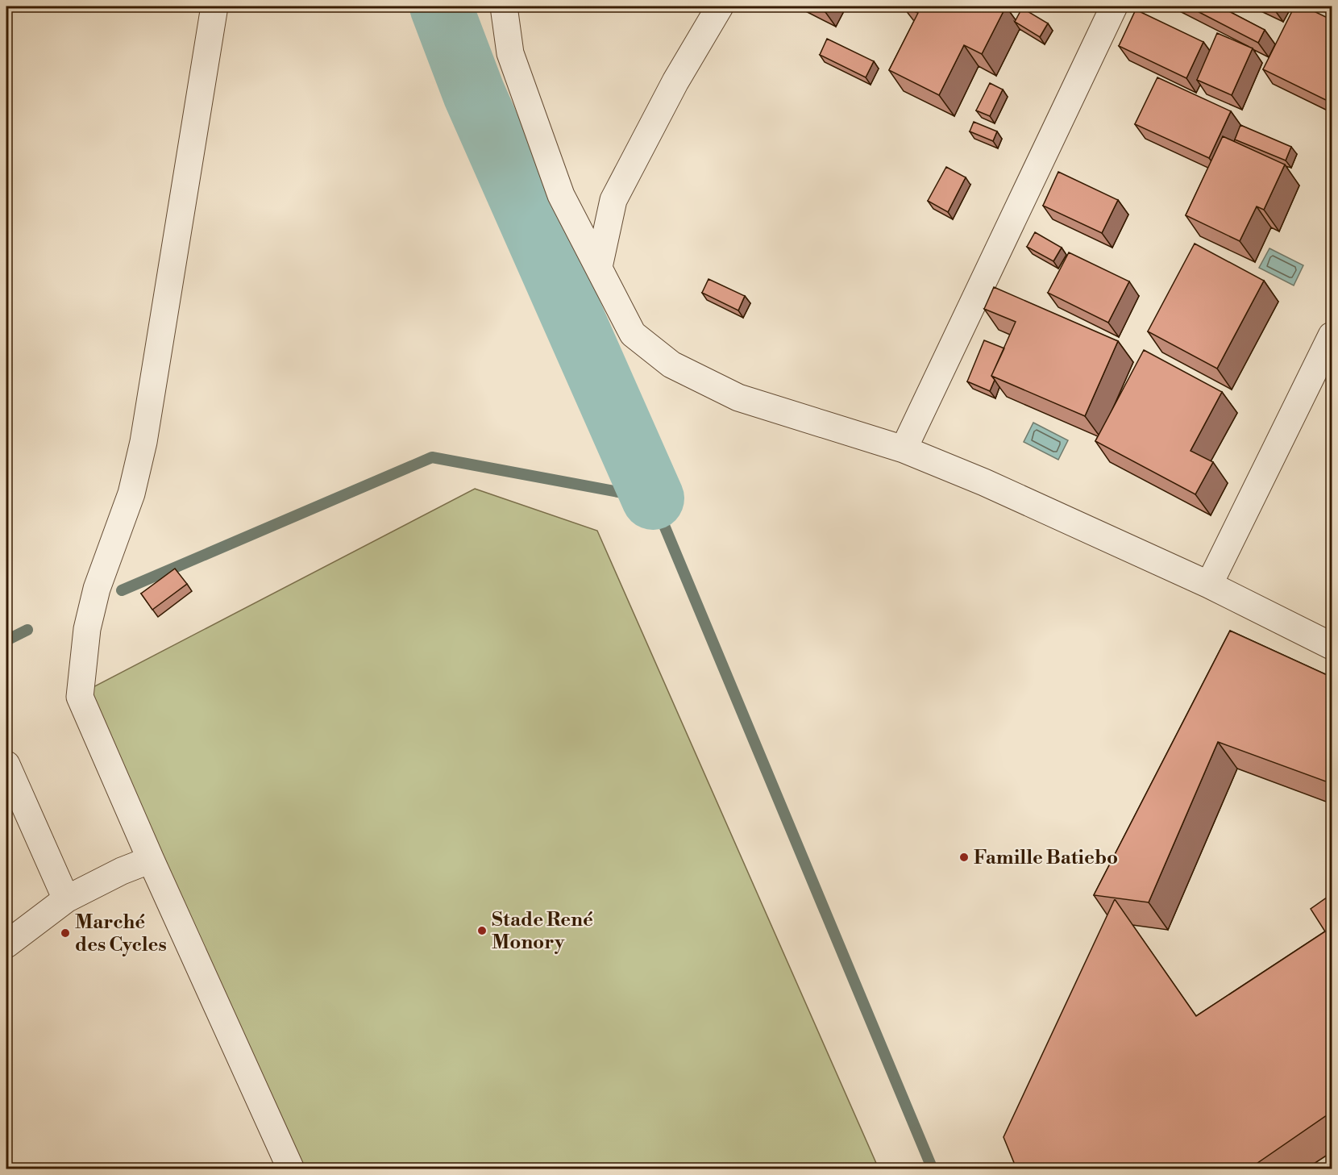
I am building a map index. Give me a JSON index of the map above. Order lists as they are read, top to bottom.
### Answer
{
  "places": ["Famille Batiebo", "Stade René Monory", "Marché des Cycles"]
}
